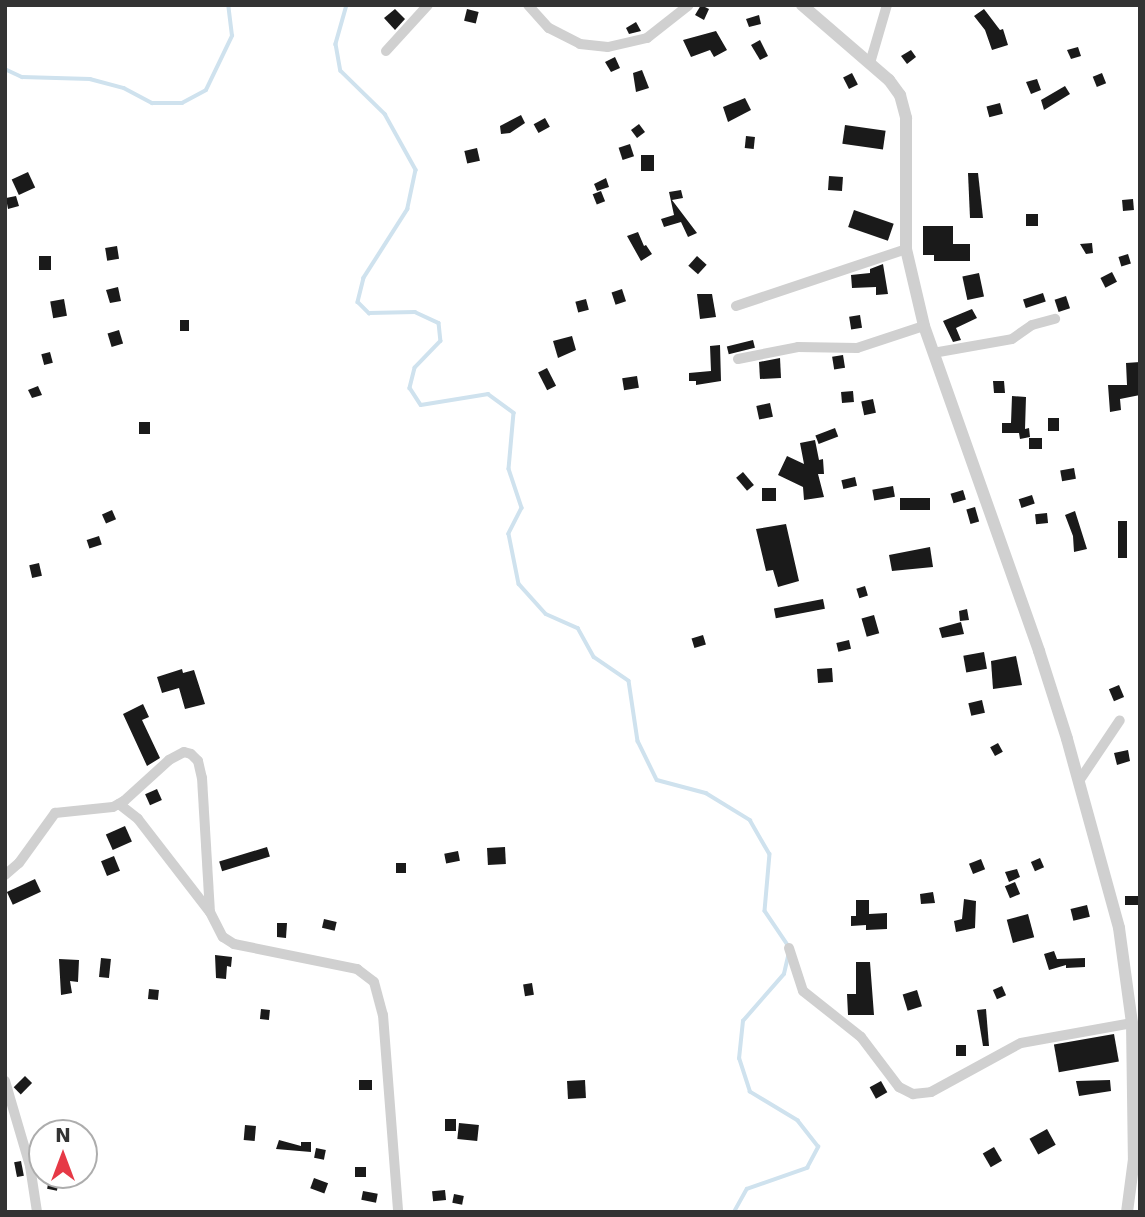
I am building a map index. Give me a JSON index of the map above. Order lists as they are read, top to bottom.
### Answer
{
  "north": "top"
}
